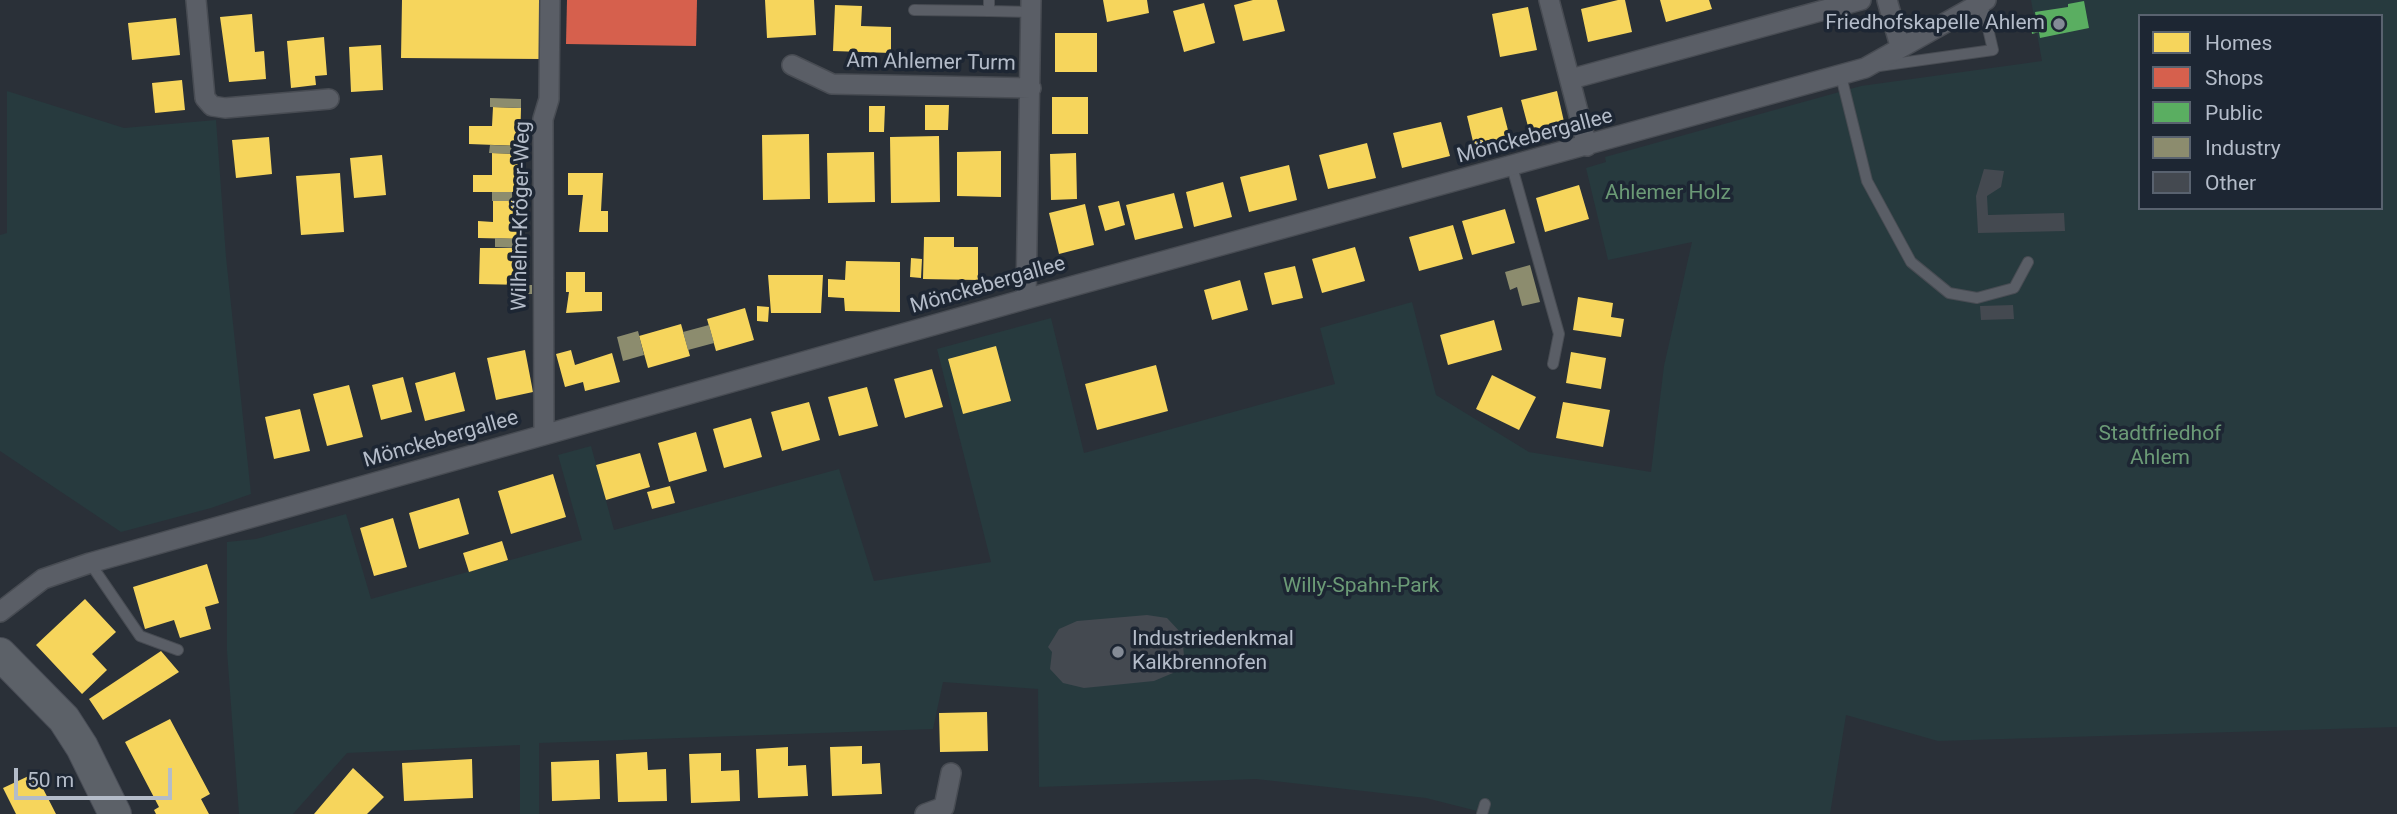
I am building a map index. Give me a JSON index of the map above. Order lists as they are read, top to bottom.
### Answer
{
  "streets": {
    "street": ["Am Ahlemer Turm", "Mönckebergallee", "Wilhelm-Kröger-Weg"]
  },
  "crossings": [
    ["Am Ahlemer Turm", "Mönckebergallee"],
    ["Mönckebergallee", "Wilhelm-Kröger-Weg"]
  ],
  "parks": ["Ahlemer Holz", "Stadtfriedhof Ahlem", "Willy-Spahn-Park"],
  "places": ["Friedhofskapelle Ahlem", "Industriedenkmal Kalkbrennofen"],
  "legend": [
    "Homes",
    "Shops",
    "Public",
    "Industry",
    "Other"
  ],
  "scale_bar": "50 m"
}
